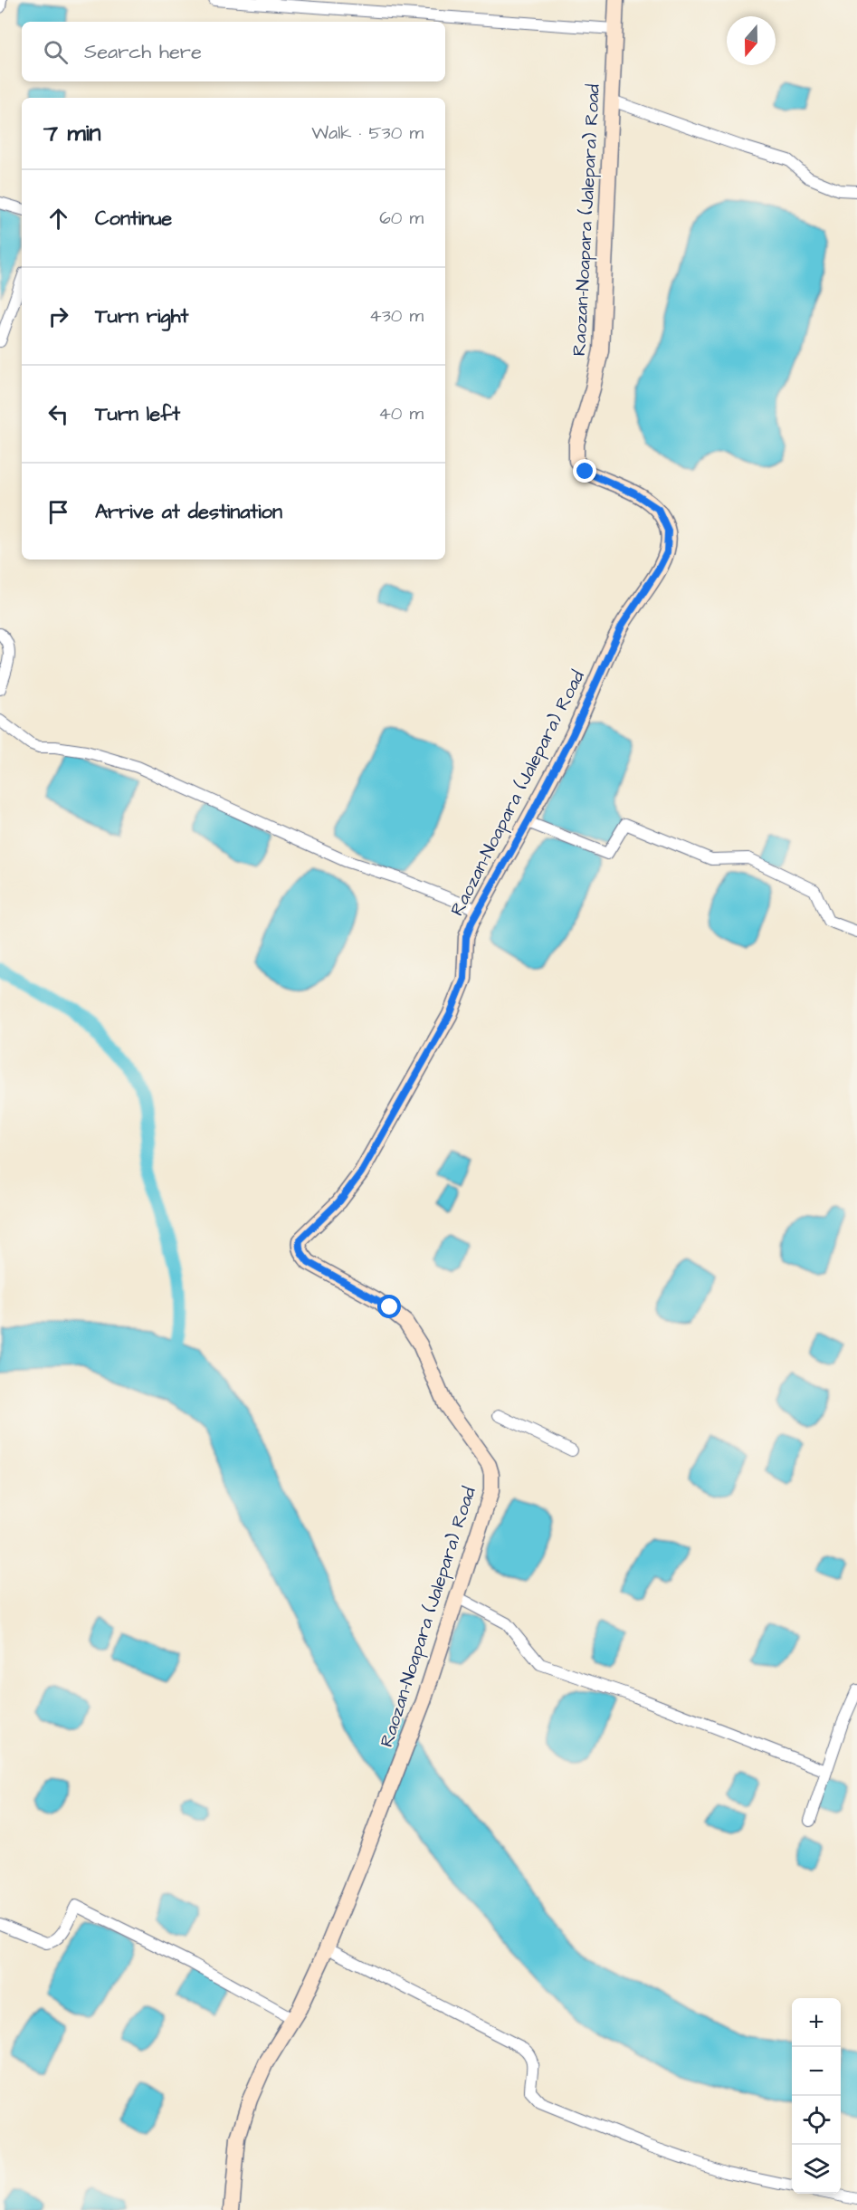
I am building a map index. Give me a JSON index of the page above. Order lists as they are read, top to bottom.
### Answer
{
  "streets": {
    "main road": ["Raozan-Noapara (Jalepara) Road"]
  },
  "north": "bottom",
  "page": {
    "search": "Search here",
    "heading": ["7 min", "Walk · 530 m"],
    "list": [
      ["Continue", "60 m"],
      ["Turn right", "430 m"],
      ["Turn left", "40 m"],
      "Arrive at destination"
    ],
    "map_buttons": ["+", "−"]
  }
}
